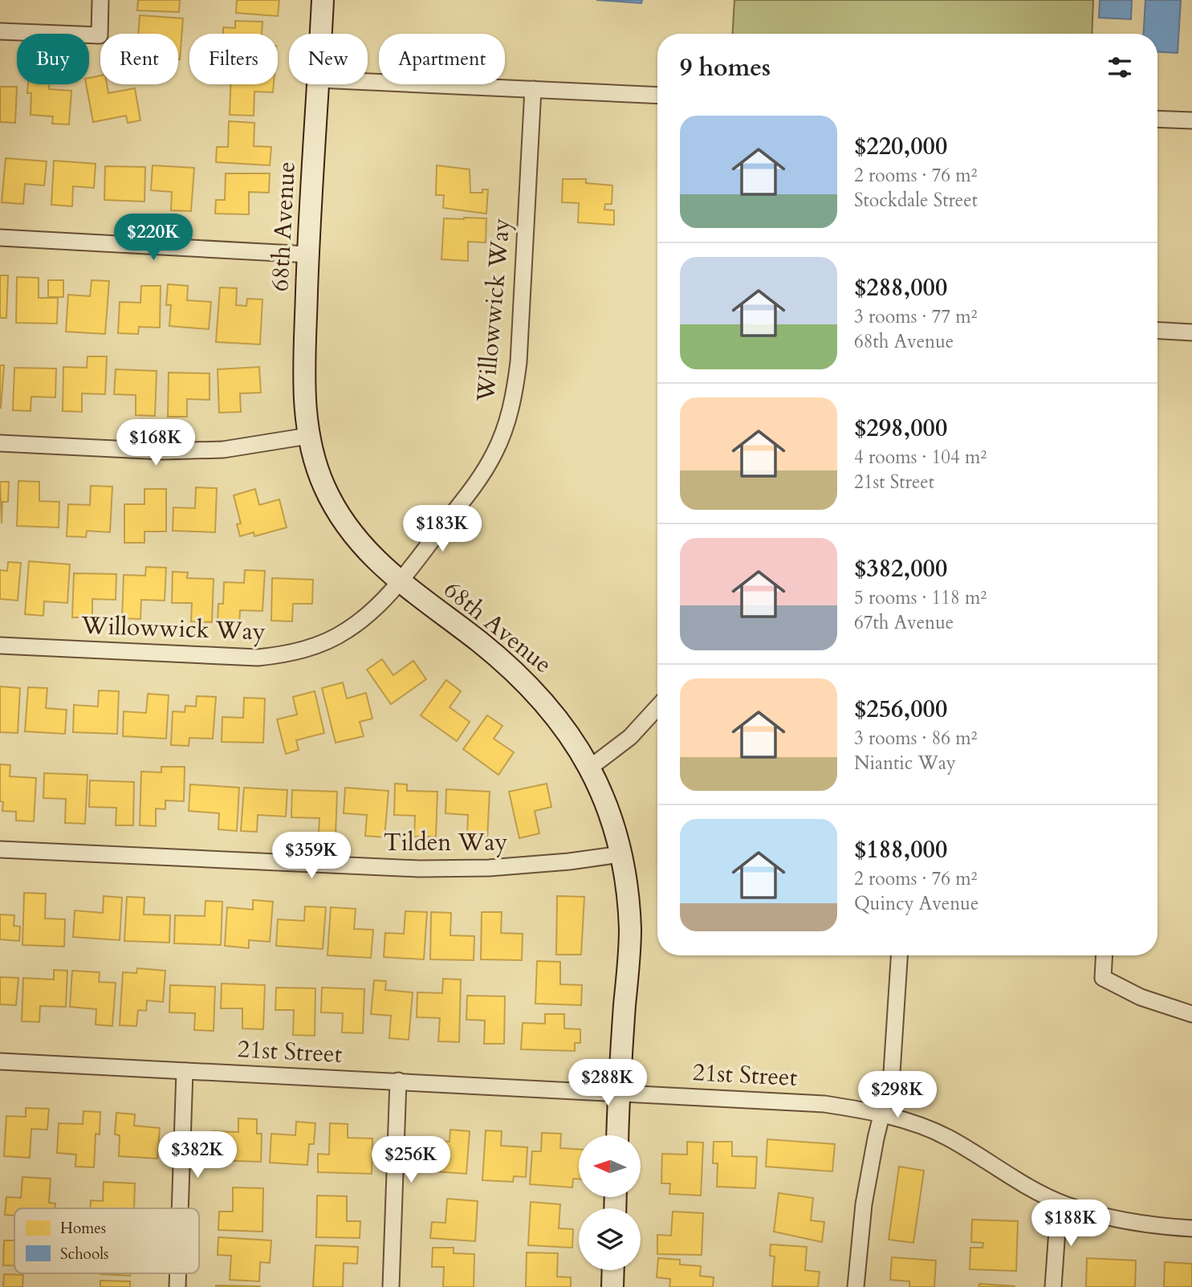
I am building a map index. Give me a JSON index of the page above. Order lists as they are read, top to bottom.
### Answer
{
  "streets": {
    "street": [
      "68th Avenue",
      "Willowwick Way",
      "Tilden Way",
      "21st Street"
    ]
  },
  "crossings": [
    ["68th Avenue", "Willowwick Way"],
    ["68th Avenue", "Tilden Way"],
    ["68th Avenue", "21st Street"]
  ],
  "legend": ["Homes", "Schools"],
  "north": "left",
  "page": {
    "chip": [
      "Buy",
      "Rent",
      "Filters",
      "New",
      "Apartment"
    ],
    "heading": "9 homes",
    "list": [
      {
        "name": "$220,000",
        "note": "2 rooms · 76 m² · Stockdale Street"
      },
      {
        "name": "$288,000",
        "note": "3 rooms · 77 m² · 68th Avenue"
      },
      {
        "name": "$298,000",
        "note": "4 rooms · 104 m² · 21st Street"
      },
      {
        "name": "$382,000",
        "note": "5 rooms · 118 m² · 67th Avenue"
      },
      {
        "name": "$256,000",
        "note": "3 rooms · 86 m² · Niantic Way"
      },
      {
        "name": "$188,000",
        "note": "2 rooms · 76 m² · Quincy Avenue"
      }
    ],
    "price": [
      "$220K",
      "$168K",
      "$183K",
      "$359K",
      "$288K",
      "$298K",
      "$382K",
      "$256K",
      "$188K"
    ]
  }
}
